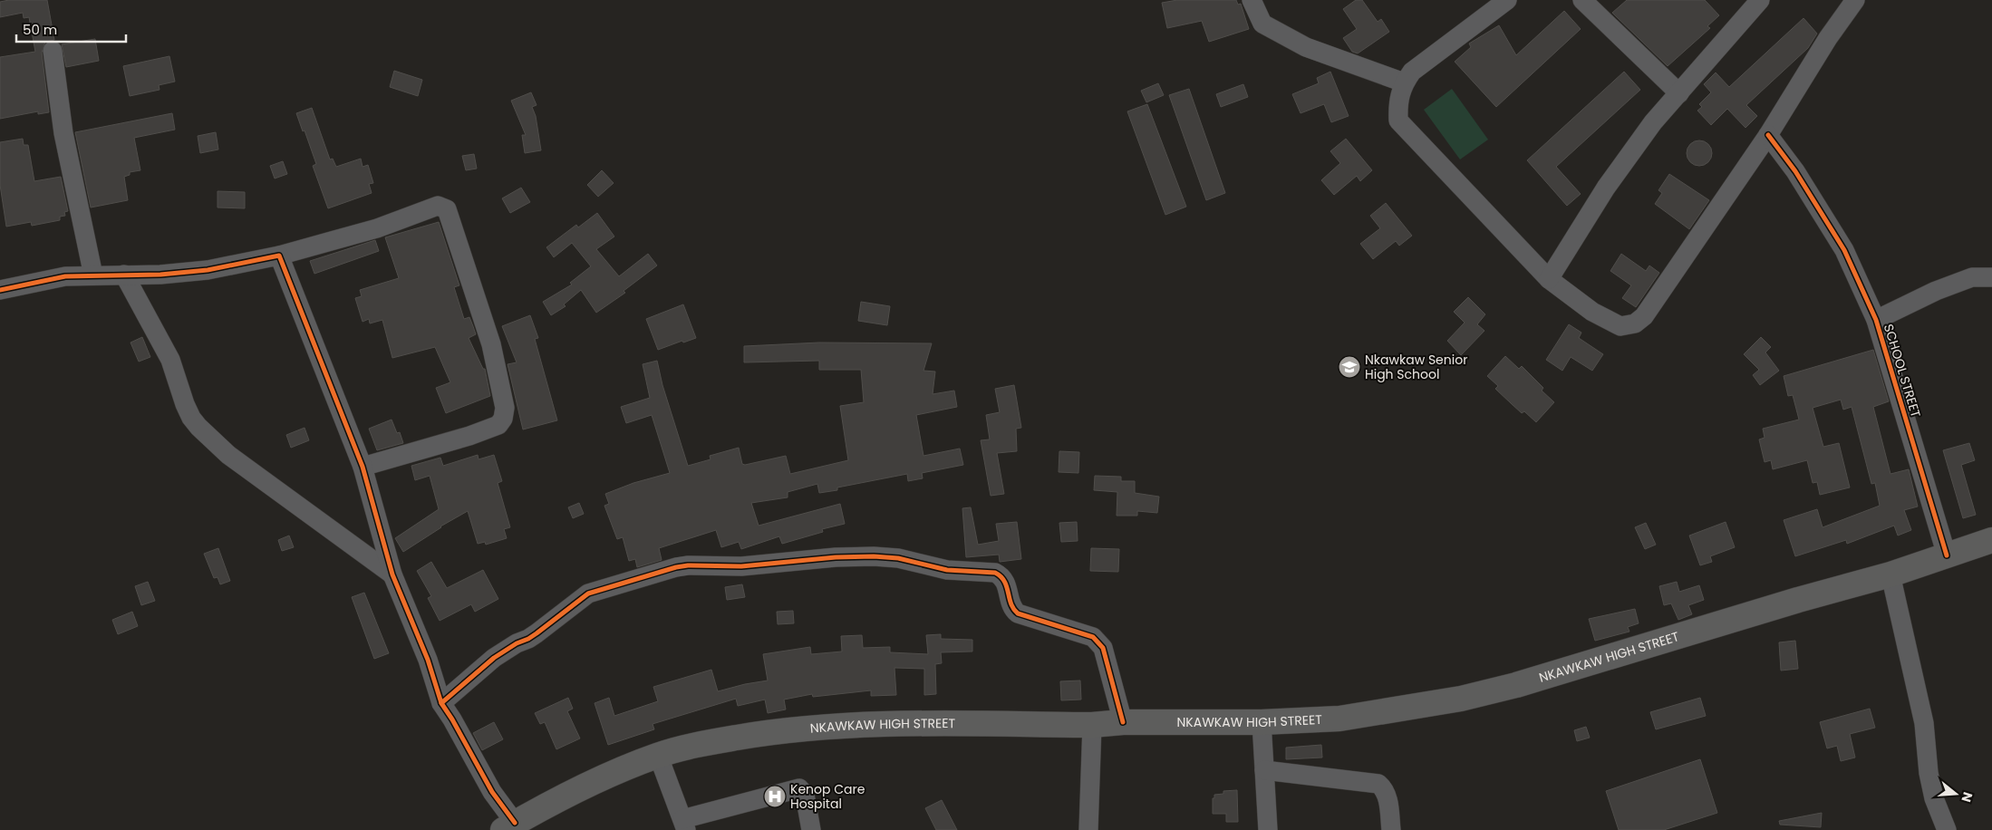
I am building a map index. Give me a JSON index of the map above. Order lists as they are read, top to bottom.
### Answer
{
  "streets": {
    "main road": ["NKAWKAW HIGH STREET"],
    "street": ["SCHOOL STREET"]
  },
  "crossings": [
    ["SCHOOL STREET", "NKAWKAW HIGH STREET"]
  ],
  "places": {
    "school or university": ["Nkawkaw Senior High School"],
    "hospital": ["Kenop Care Hospital"]
  },
  "scale_bar": "50 m",
  "north": "right"
}
